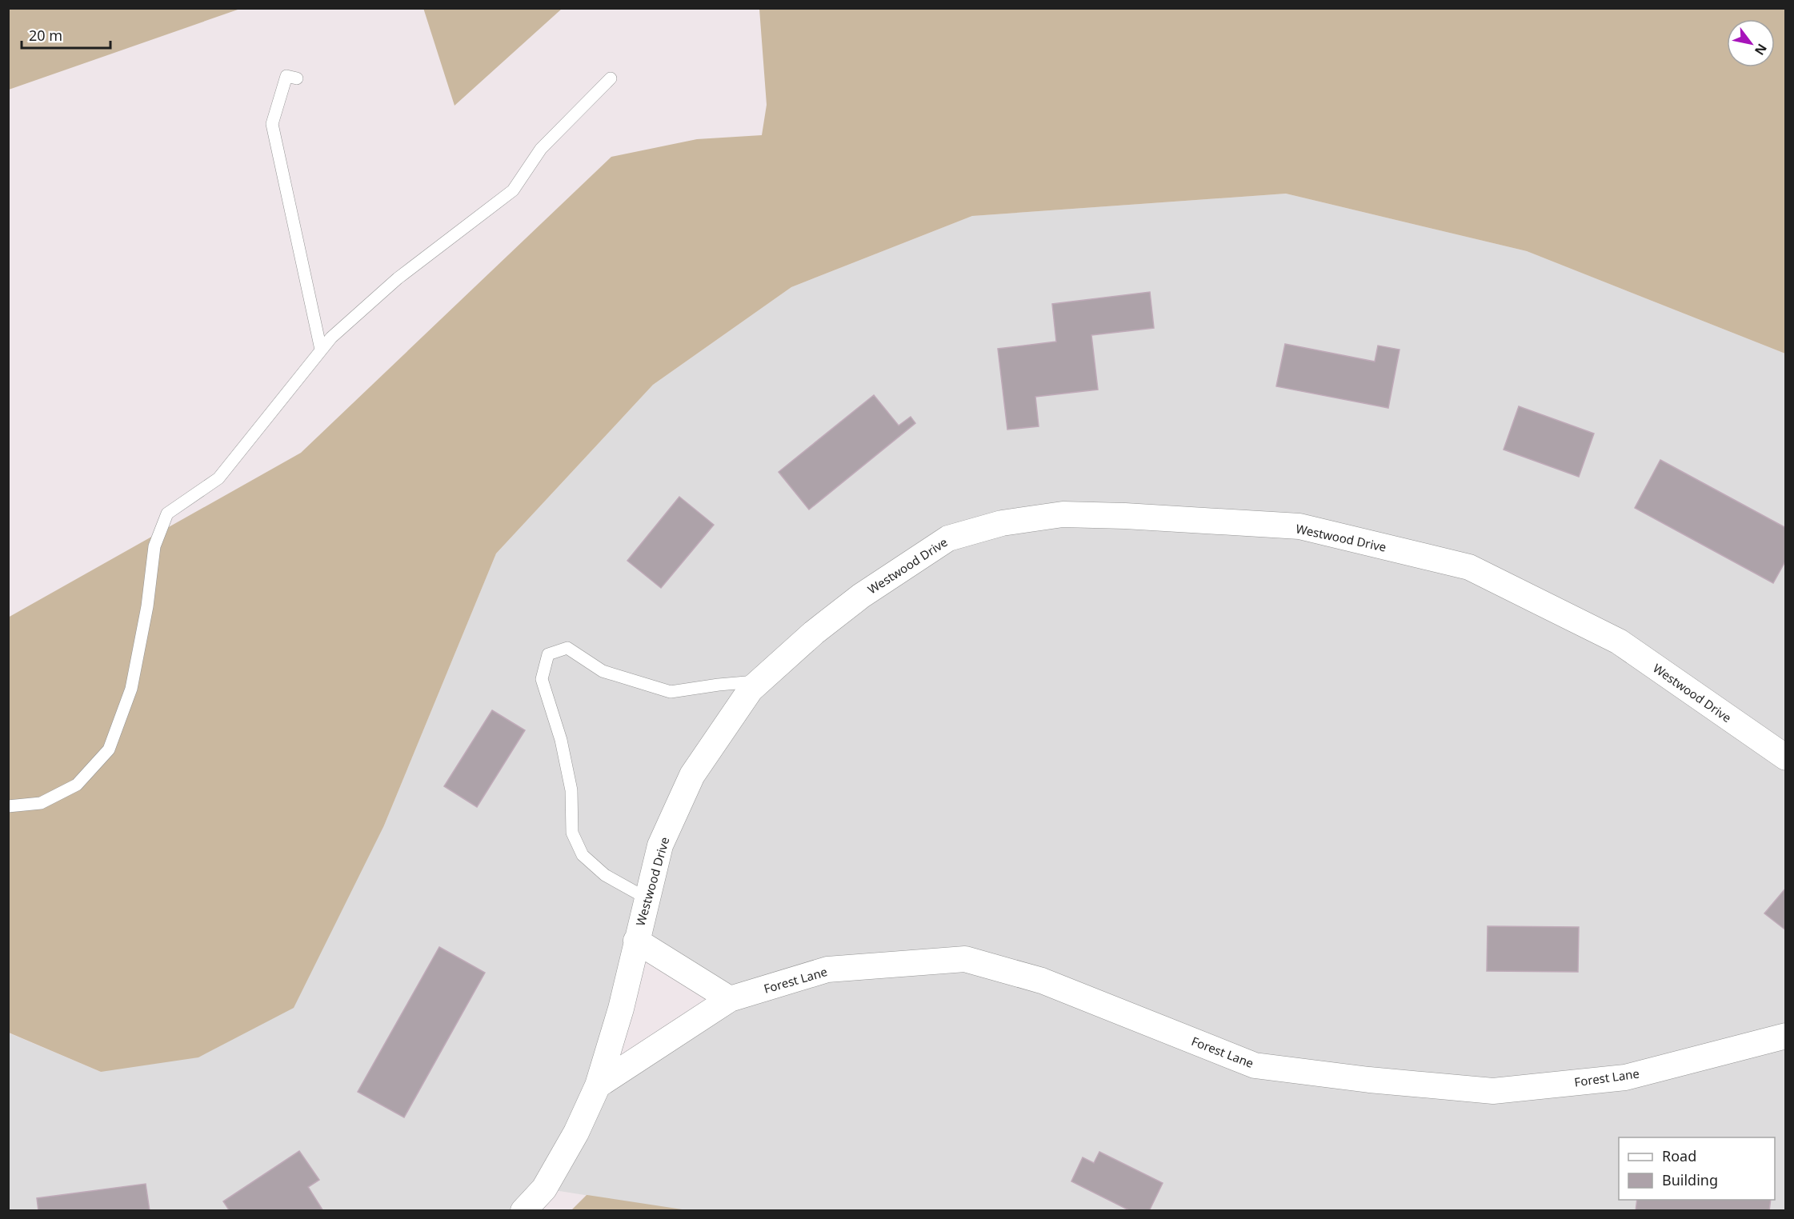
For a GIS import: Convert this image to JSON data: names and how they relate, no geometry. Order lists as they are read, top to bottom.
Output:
{
  "streets": {
    "street": ["Westwood Drive", "Forest Lane"]
  },
  "crossings": [
    ["Westwood Drive", "Forest Lane"]
  ],
  "legend": ["Road", "Building"],
  "scale_bar": "20 m",
  "north": "bottom right"
}
